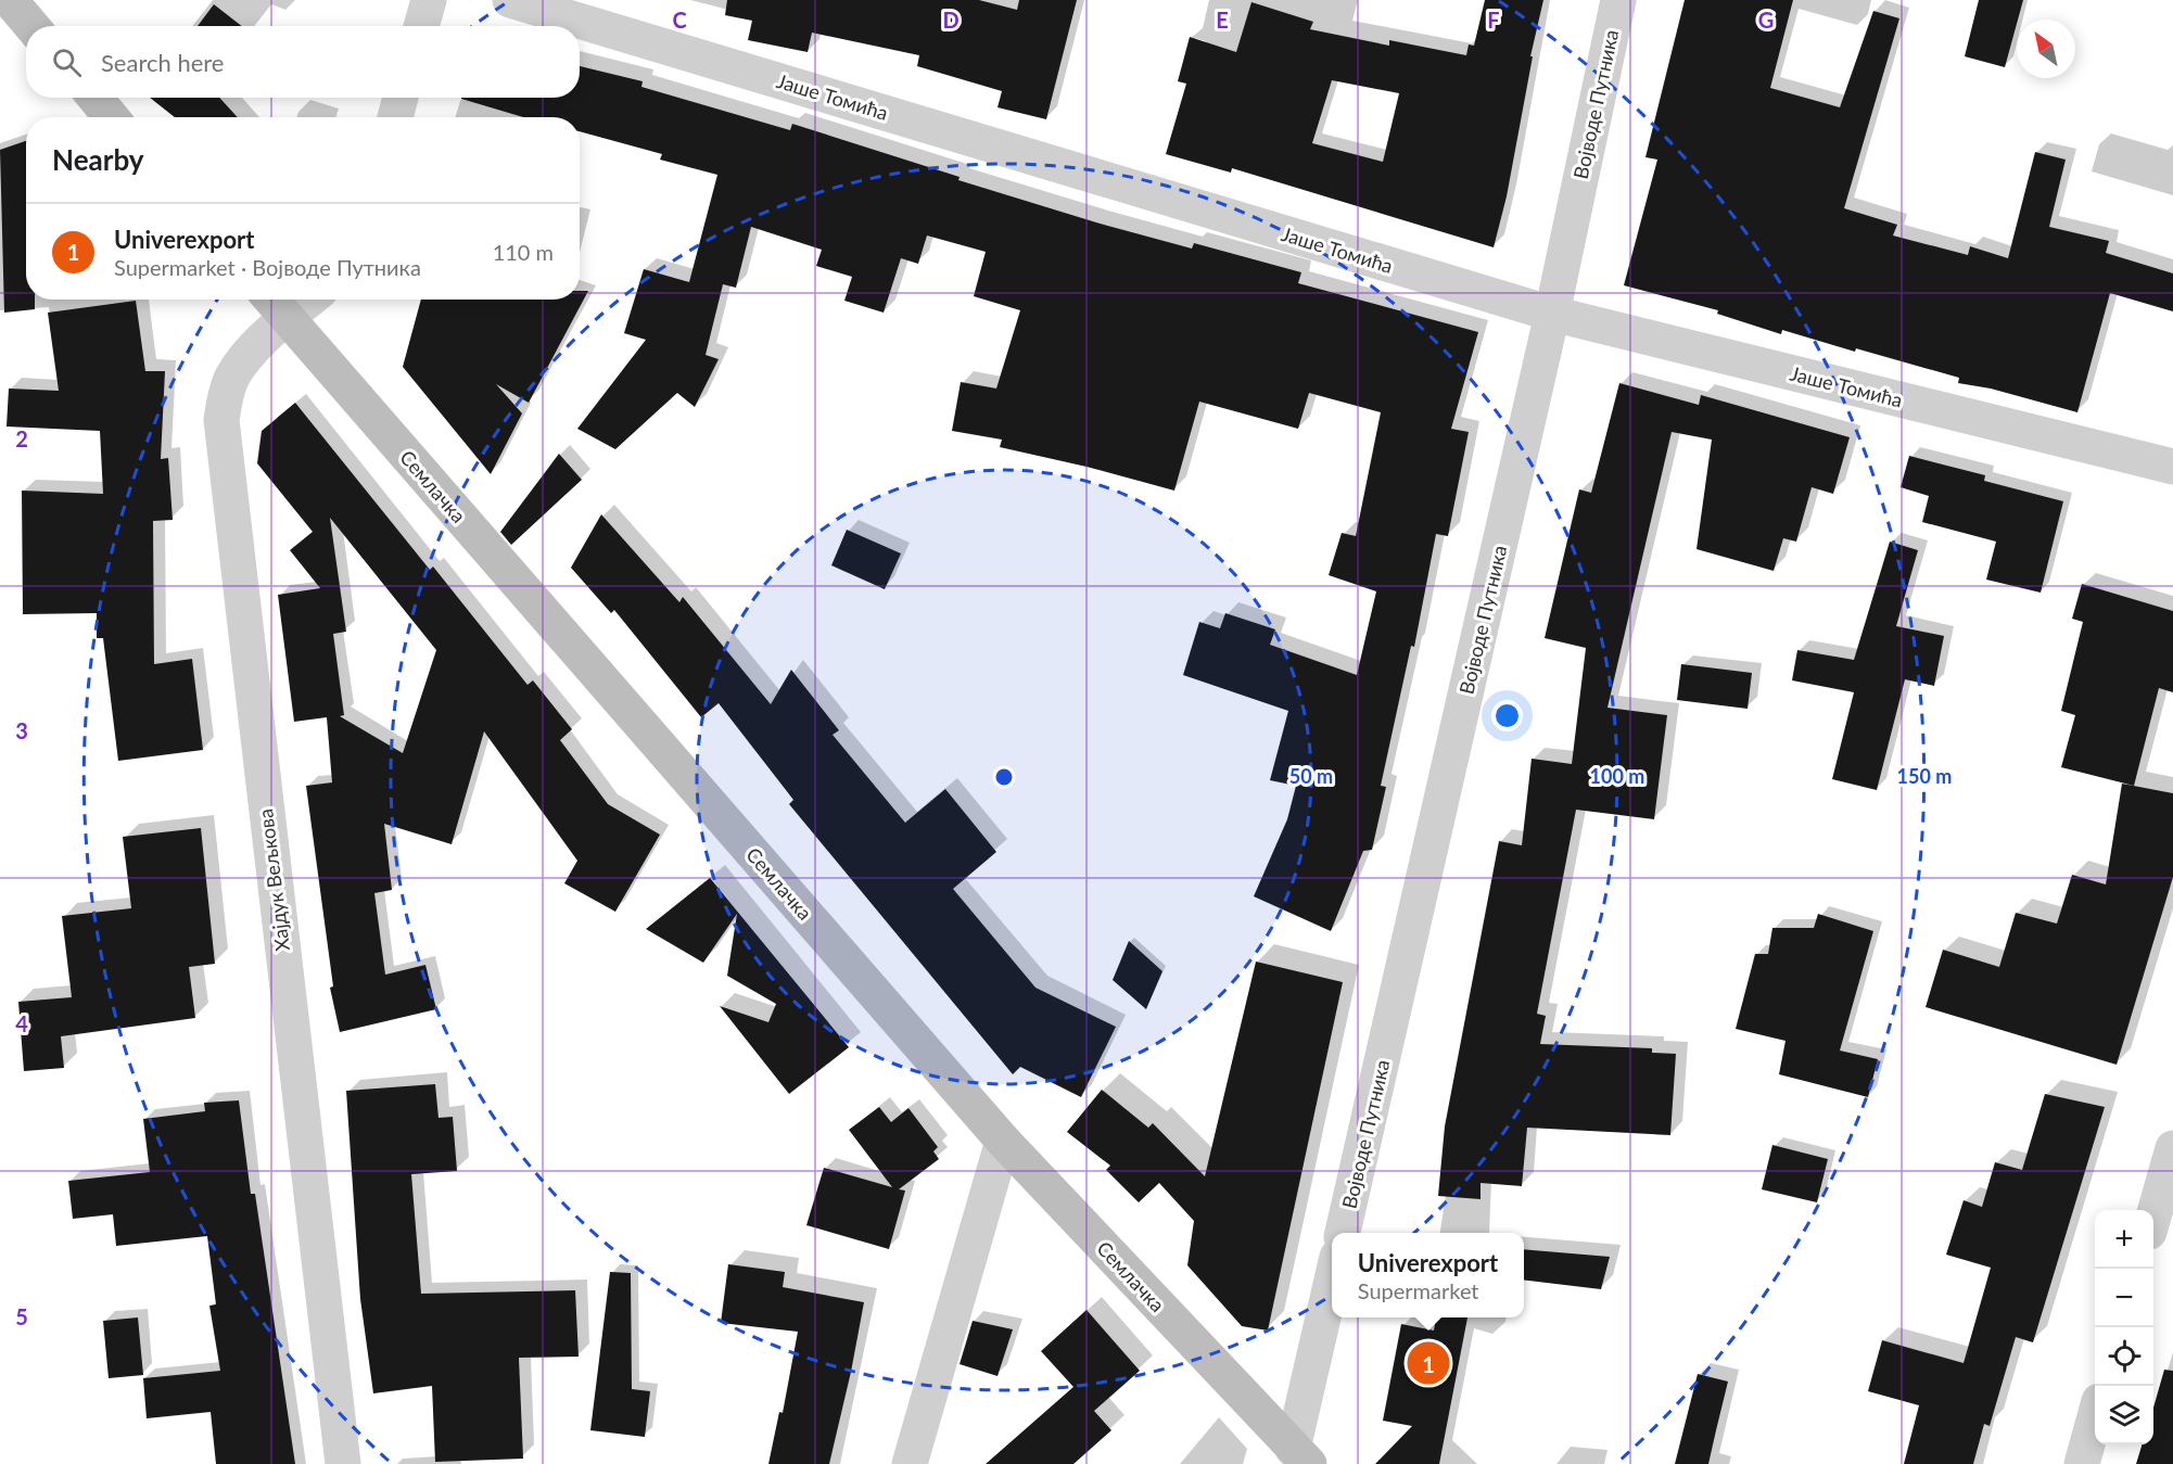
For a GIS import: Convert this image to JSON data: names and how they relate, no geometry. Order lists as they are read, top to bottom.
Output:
{
  "streets": {
    "main road": ["Семлачка"],
    "street": ["Јаше Томића", "Војводе Путника", "Хајдук Вељкова"]
  },
  "crossings": [
    ["Јаше Томића", "Војводе Путника"],
    ["Семлачка", "Хајдук Вељкова"]
  ],
  "north": "top left",
  "page": {
    "search": "Search here",
    "heading": "Nearby",
    "list": [
      {
        "mark": "1",
        "name": "Univerexport",
        "note": "Supermarket · Војводе Путника",
        "value": "110 m"
      }
    ],
    "map_buttons": ["+", "−"],
    "popup": ["Univerexport", "Supermarket"],
    "pins": "1"
  },
  "grid": {
    "columns": [
      "C",
      "D",
      "E",
      "F",
      "G"
    ],
    "rows": [
      "2",
      "3",
      "4",
      "5"
    ]
  },
  "rings": ["50 m", "100 m", "150 m"]
}
